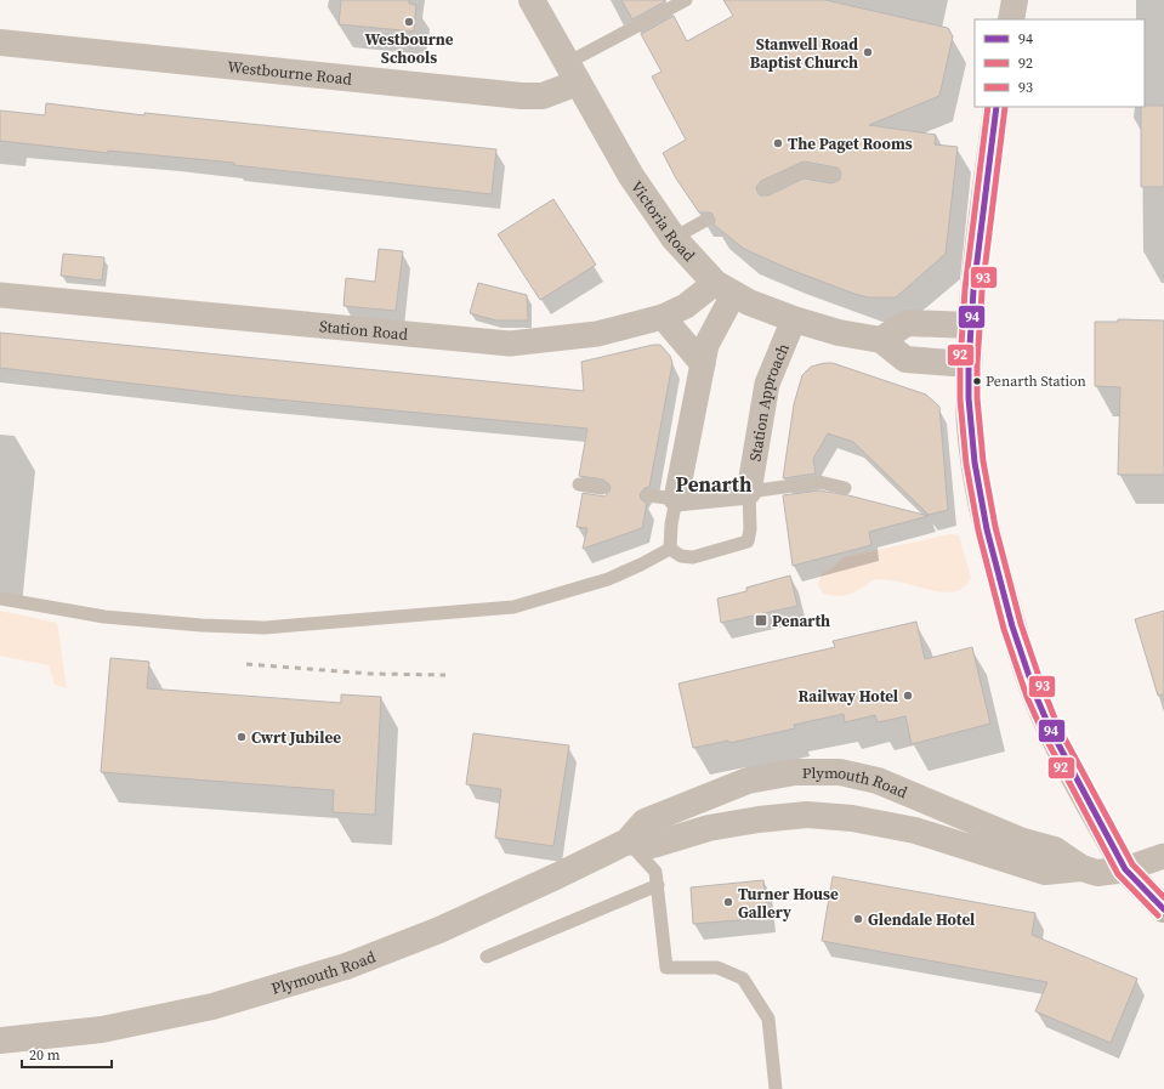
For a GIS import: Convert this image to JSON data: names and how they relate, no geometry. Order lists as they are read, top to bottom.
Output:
{
  "streets": {
    "street": [
      "Westbourne Road",
      "Victoria Road",
      "Station Road",
      "Station Approach",
      "Plymouth Road"
    ]
  },
  "crossings": [
    ["Westbourne Road", "Victoria Road"],
    ["Victoria Road", "Station Road"],
    ["Victoria Road", "Station Approach"]
  ],
  "districts": ["Penarth"],
  "places": {
    "other": [
      "Westbourne Schools",
      "Stanwell Road Baptist Church",
      "The Paget Rooms",
      "Penarth Station",
      "Railway Hotel",
      "Cwrt Jubilee",
      "Turner House Gallery",
      "Glendale Hotel"
    ],
    "transit": ["Penarth"]
  },
  "lines": ["transit line 94", "transit line 92", "transit line 93"],
  "legend": ["94", "92", "93"],
  "scale_bar": "20 m"
}
